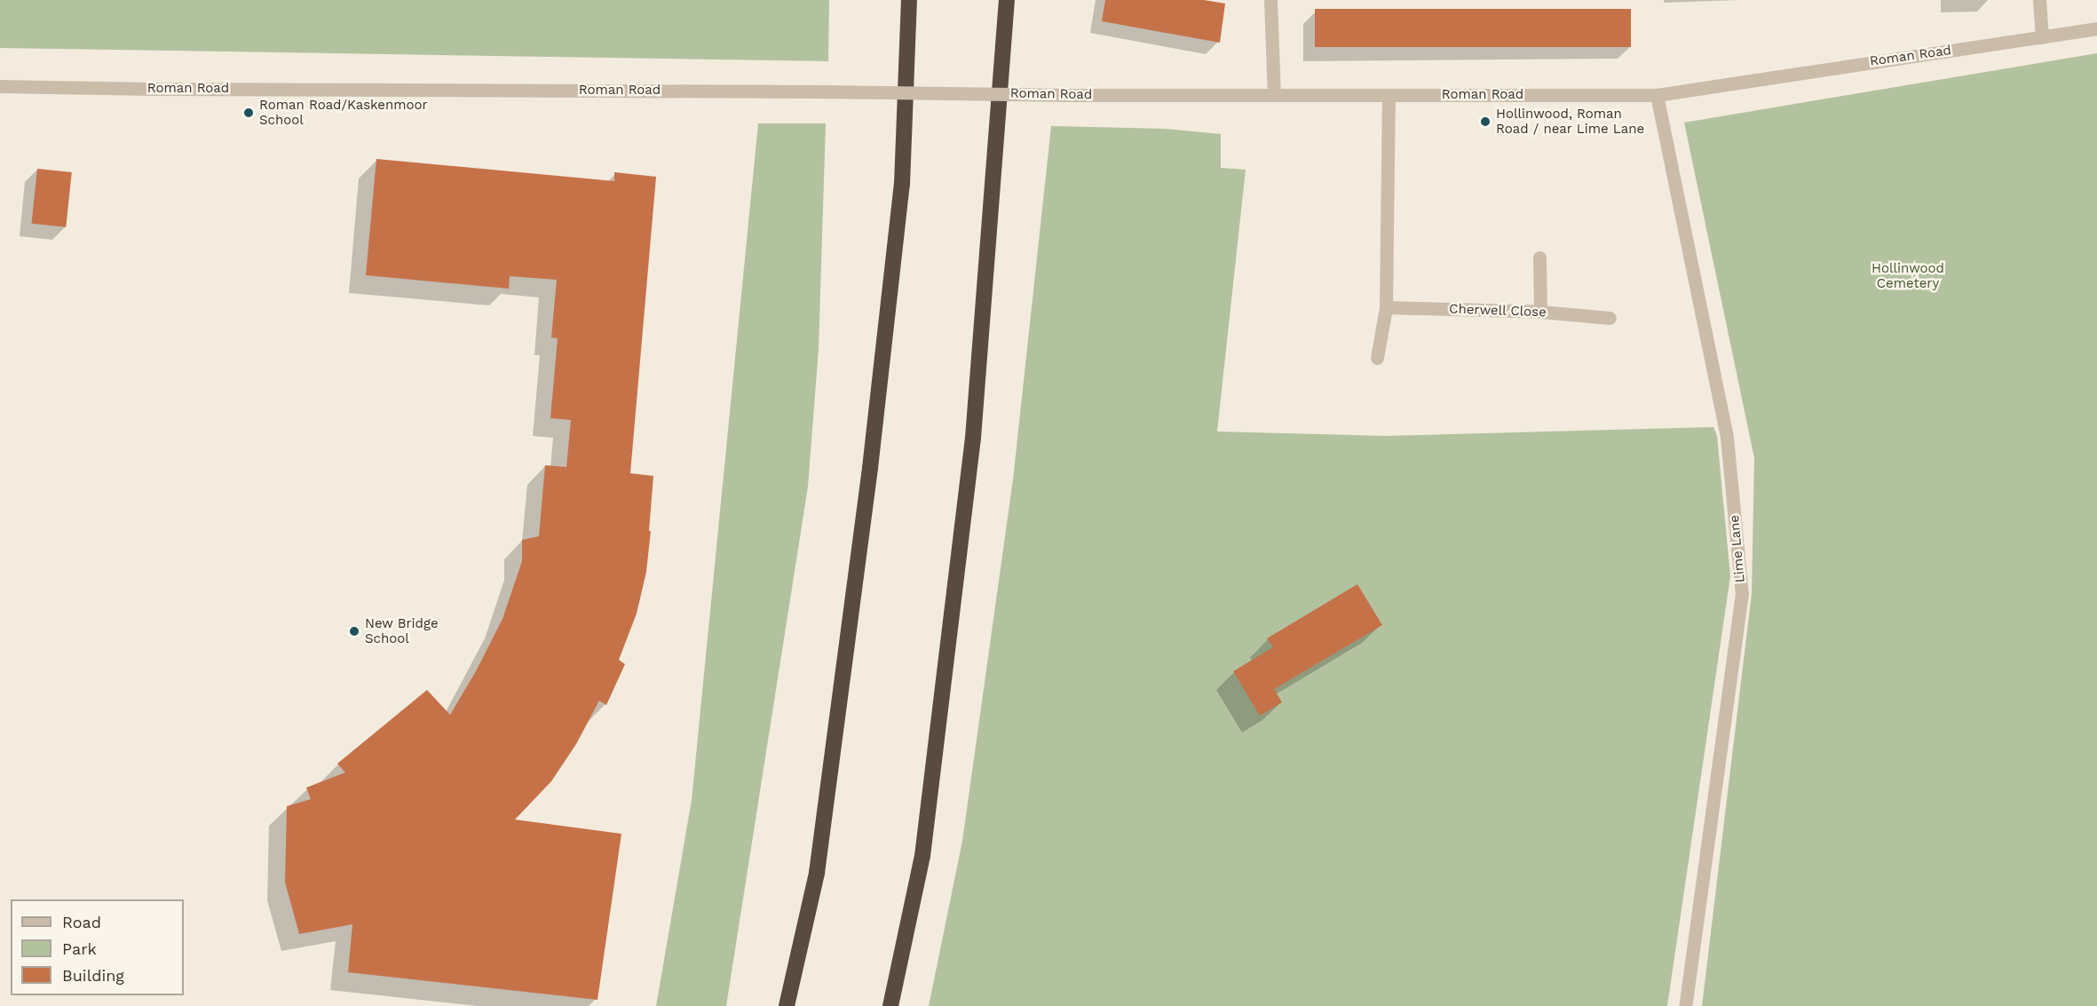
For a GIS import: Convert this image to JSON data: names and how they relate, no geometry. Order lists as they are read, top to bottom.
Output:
{
  "streets": {
    "street": ["Roman Road", "Cherwell Close", "Lime Lane"]
  },
  "crossings": [
    ["Roman Road", "Lime Lane"]
  ],
  "parks": ["Hollinwood Cemetery"],
  "places": ["Roman Road/Kaskenmoor School", "Hollinwood, Roman Road / near Lime Lane", "New Bridge School"],
  "legend": ["Road", "Park", "Building"]
}
